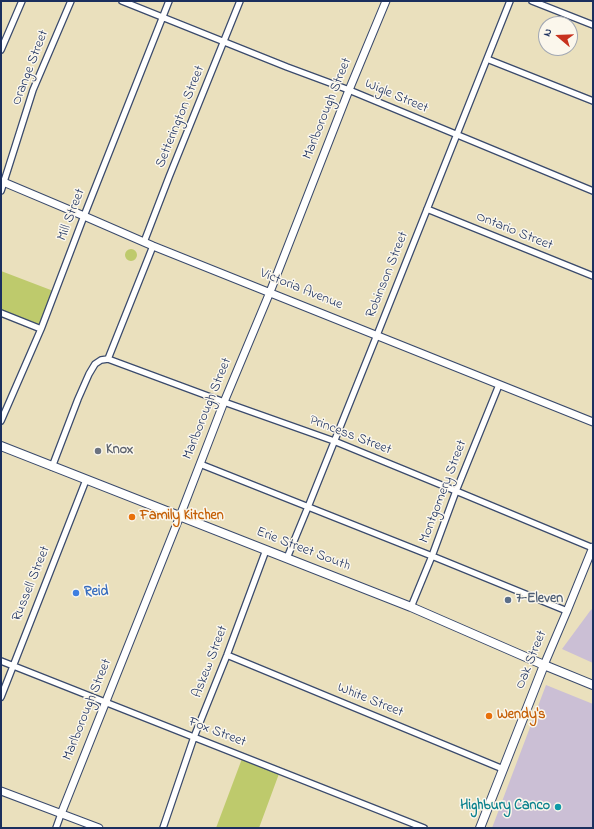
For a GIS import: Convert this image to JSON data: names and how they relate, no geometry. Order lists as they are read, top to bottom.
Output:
{
  "streets": {
    "main road": ["Erie Street South", "Oak Street"],
    "street": [
      "Orange Street",
      "Wigle Street",
      "Marlborough Street",
      "Setterington Street",
      "Mill Street",
      "Ontario Street",
      "Robinson Street",
      "Victoria Avenue",
      "Princess Street",
      "Montgomery Street",
      "Russell Street",
      "Askew Street",
      "White Street",
      "Fox Street"
    ]
  },
  "crossings": [
    ["Orange Street", "Victoria Avenue"],
    ["Wigle Street", "Marlborough Street"],
    ["Wigle Street", "Setterington Street"],
    ["Wigle Street", "Mill Street"],
    ["Wigle Street", "Robinson Street"],
    ["Marlborough Street", "Victoria Avenue"],
    ["Marlborough Street", "Princess Street"],
    ["Marlborough Street", "Erie Street South"],
    ["Marlborough Street", "Fox Street"],
    ["Setterington Street", "Victoria Avenue"],
    ["Mill Street", "Victoria Avenue"],
    ["Ontario Street", "Robinson Street"],
    ["Robinson Street", "Victoria Avenue"],
    ["Robinson Street", "Princess Street"],
    ["Robinson Street", "Erie Street South"],
    ["Victoria Avenue", "Montgomery Street"],
    ["Princess Street", "Montgomery Street"],
    ["Princess Street", "Oak Street"],
    ["Montgomery Street", "Erie Street South"],
    ["Erie Street South", "Russell Street"],
    ["Erie Street South", "Oak Street"],
    ["Erie Street South", "Askew Street"],
    ["Russell Street", "Fox Street"],
    ["Oak Street", "White Street"],
    ["Askew Street", "White Street"],
    ["Askew Street", "Fox Street"]
  ],
  "places": [
    "Knox",
    "Family Kitchen",
    "Reid",
    "7-Eleven",
    "Wendy's",
    "Highbury Canco"
  ],
  "north": "left"
}
